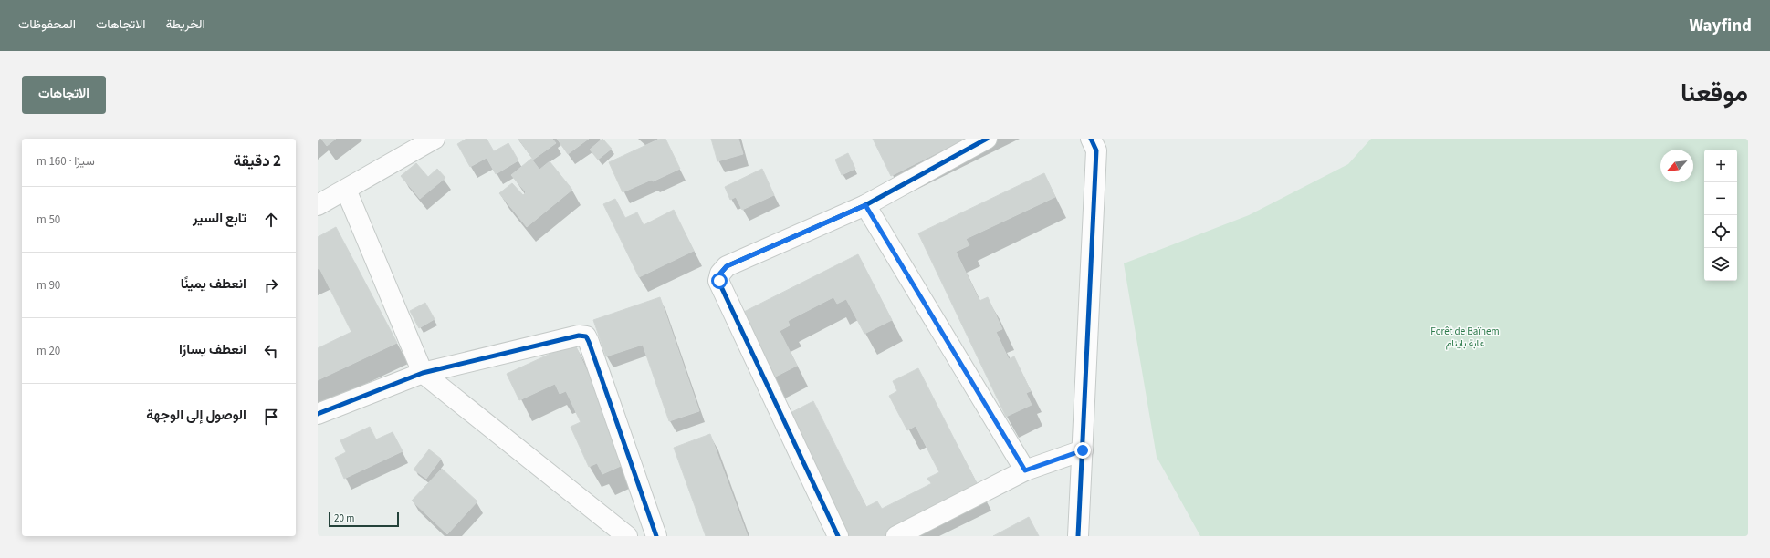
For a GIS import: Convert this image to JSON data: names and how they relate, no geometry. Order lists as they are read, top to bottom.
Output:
{
  "parks": ["Forêt de Baïnem غابة باينام"],
  "scale_bar": "20 m",
  "north": "bottom left",
  "page": {
    "header": "Wayfind",
    "nav": ["الخريطة", "الاتجاهات", "المحفوظات"],
    "title": "موقعنا",
    "buttons": "الاتجاهات",
    "heading": ["2 دقيقة", "سيرًا · 160 m"],
    "map_buttons": ["+", "−"],
    "list": [
      ["تابع السير", "50 m"],
      ["انعطف يمينًا", "90 m"],
      ["انعطف يسارًا", "20 m"],
      "الوصول إلى الوجهة"
    ],
    "scale": "20 m"
  }
}
